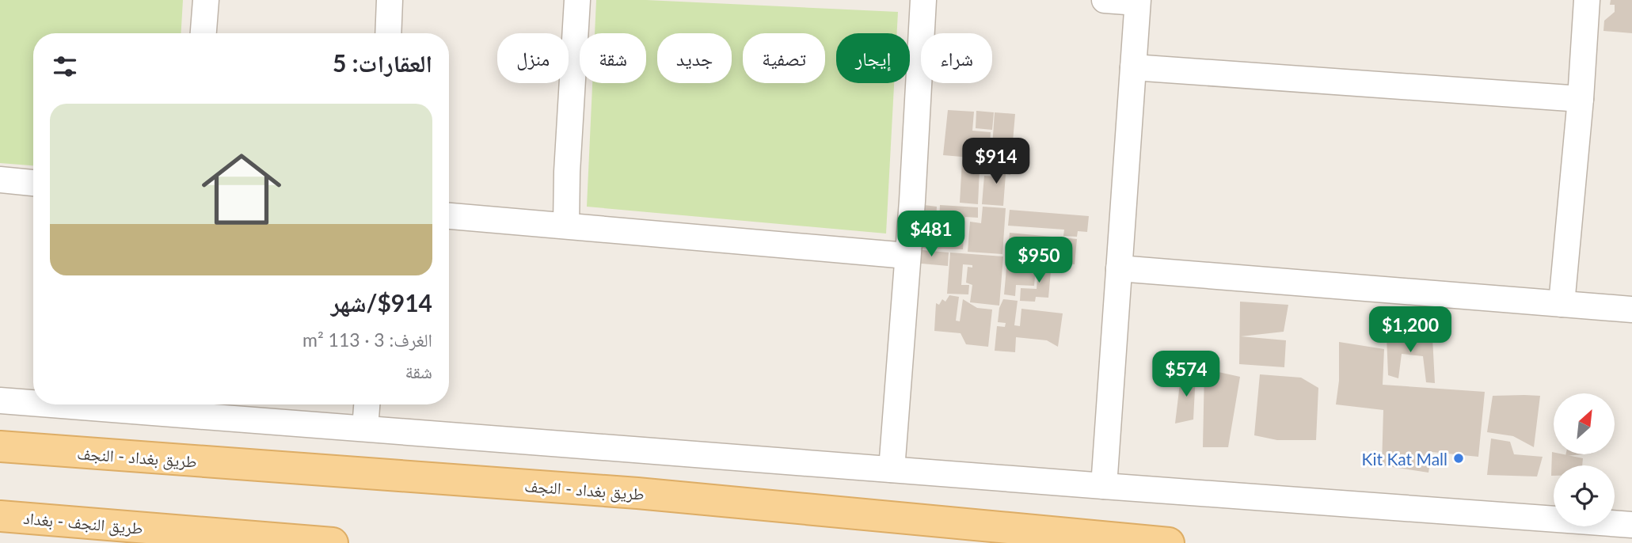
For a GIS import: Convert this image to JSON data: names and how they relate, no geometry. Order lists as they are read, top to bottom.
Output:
{
  "streets": {
    "main road": ["طريق بغداد - النجف", "طريق النجف - بغداد"]
  },
  "places": ["Kit Kat Mall"],
  "north": "top right",
  "page": {
    "chip": [
      "شراء",
      "إيجار",
      "تصفية",
      "جديد",
      "شقة",
      "منزل"
    ],
    "heading": "العقارات: 5",
    "list": [
      {
        "name": "$914/شهر",
        "note": "الغرف: 3 · 113 m² · شقة"
      }
    ],
    "price": [
      "$914",
      "$481",
      "$950",
      "$1,200",
      "$574"
    ]
  }
}
